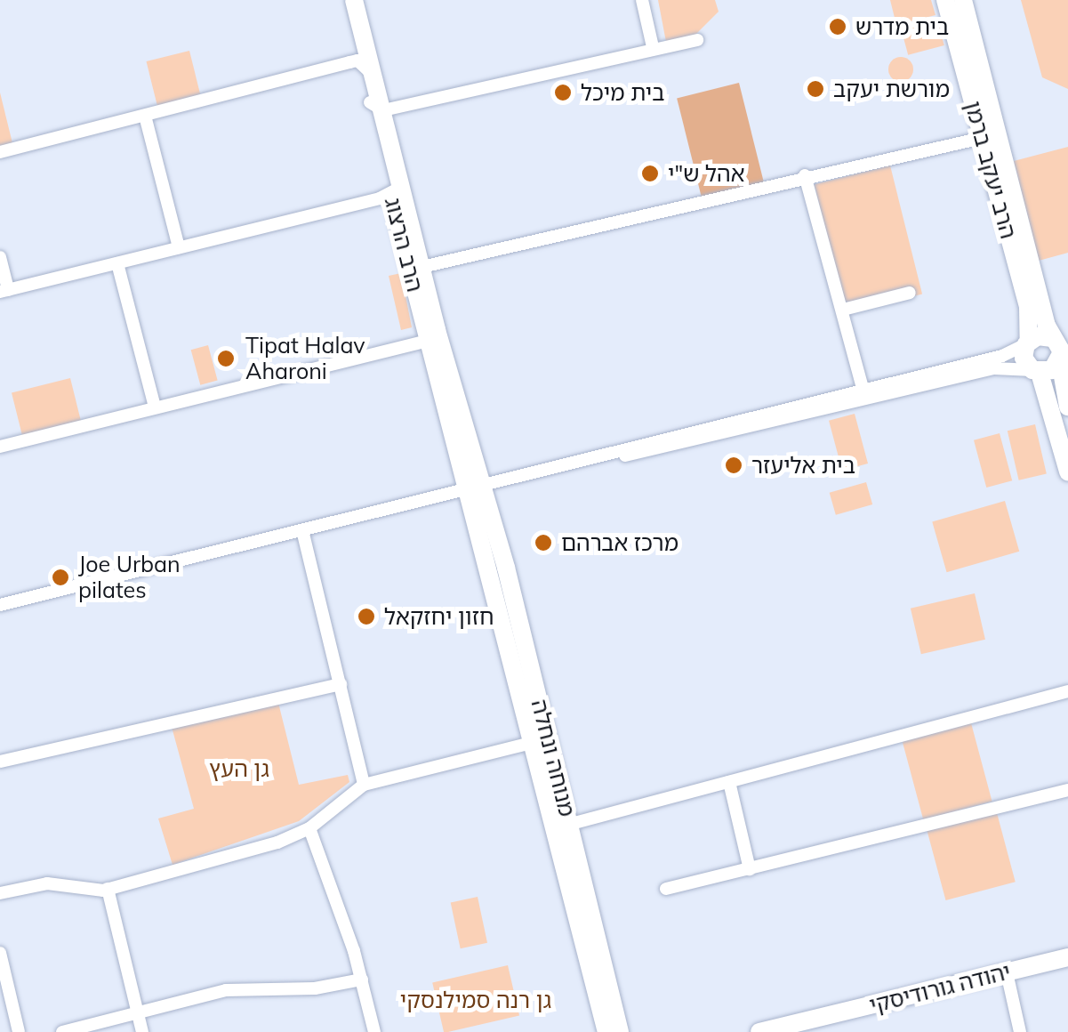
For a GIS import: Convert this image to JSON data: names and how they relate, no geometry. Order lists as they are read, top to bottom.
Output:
{
  "streets": {
    "street": [
      "הרב יעקב ברמן",
      "הרב הרצוג",
      "מנוחה ונחלה",
      "יהודה גורודיסקי"
    ]
  },
  "crossings": [
    ["הרב הרצוג", "מנוחה ונחלה"]
  ],
  "parks": ["גן העץ", "גן רנה סמילנסקי"],
  "places": [
    "בית מדרש",
    "מורשת יעקב",
    "בית מיכל",
    "אהל ש\"י",
    "Tipat Halav Aharoni",
    "בית אליעזר",
    "מרכז אברהם",
    "Joe Urban pilates",
    "חזון יחזקאל"
  ]
}
